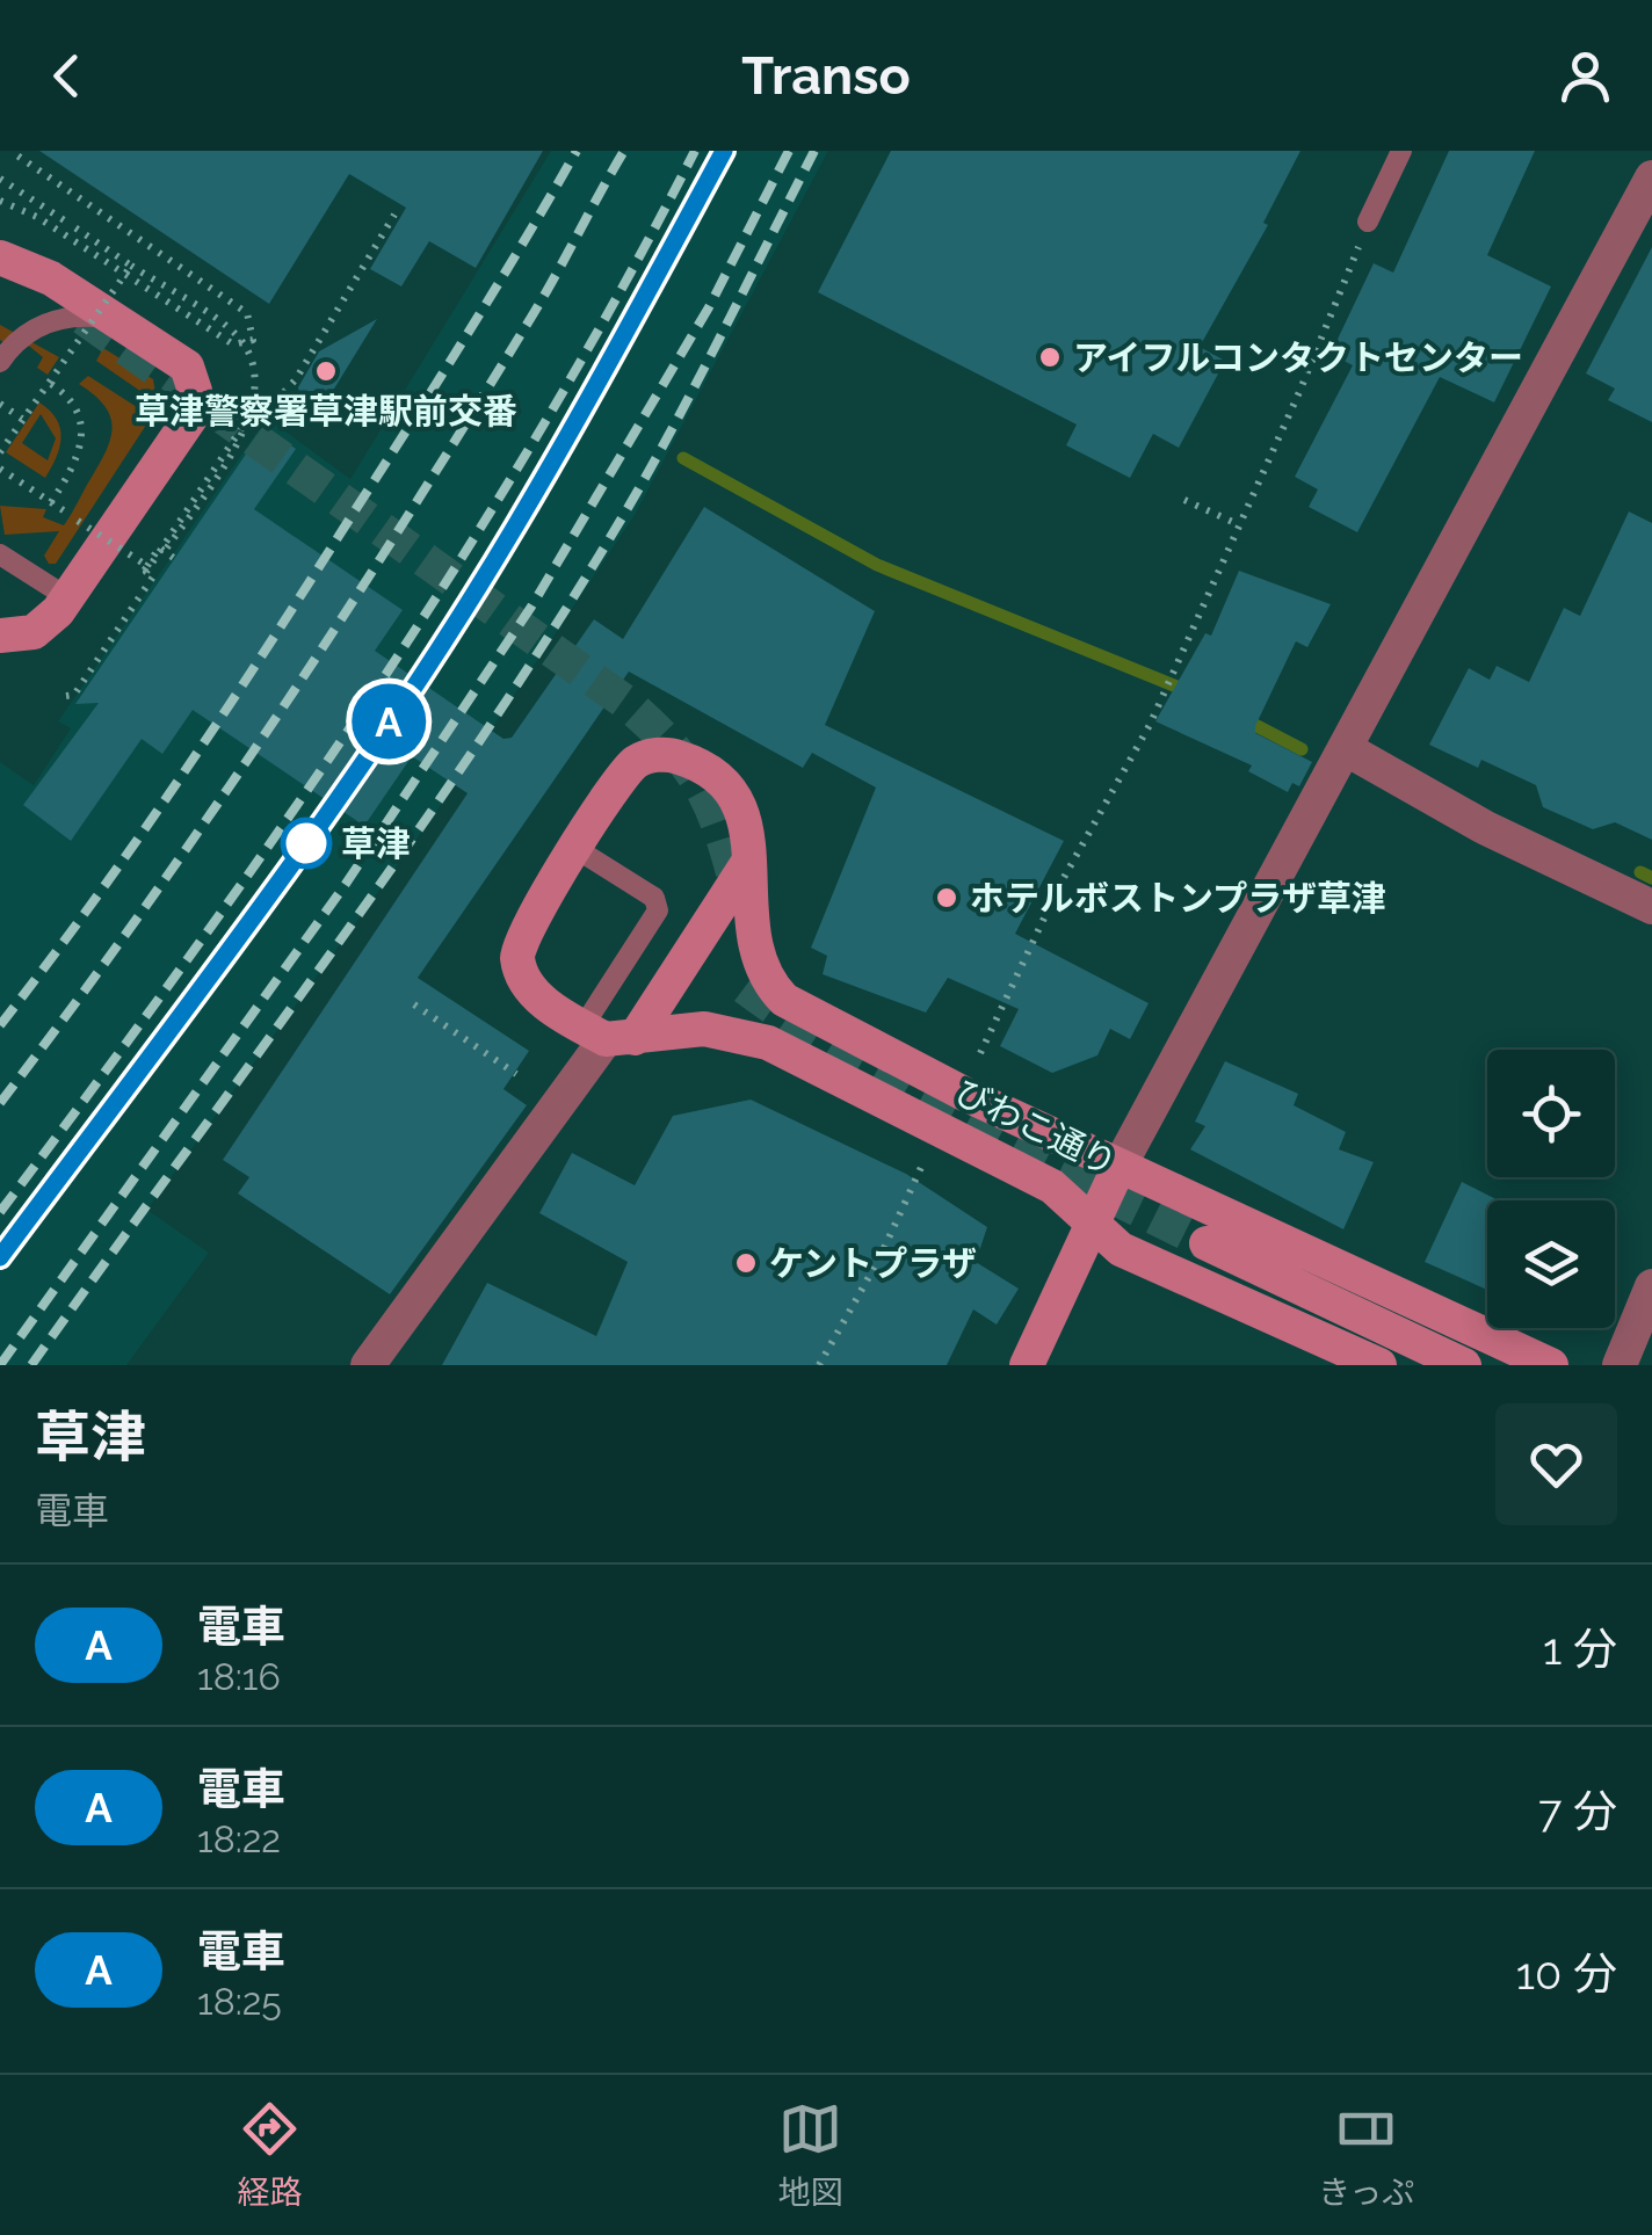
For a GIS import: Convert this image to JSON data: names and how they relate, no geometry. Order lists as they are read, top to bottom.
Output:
{
  "streets": {
    "street": ["びわこ通り"]
  },
  "places": [
    "アイフルコンタクトセンター",
    "草津警察署草津駅前交番",
    "草津",
    "ホテルボストンプラザ草津",
    "ケントプラザ"
  ],
  "page": {
    "header": "Transo",
    "on_map": "A",
    "heading": ["草津", "電車"],
    "list": [
      {
        "mark": "A",
        "name": "電車",
        "note": "18:16",
        "value": "1 分"
      },
      {
        "mark": "A",
        "name": "電車",
        "note": "18:22",
        "value": "7 分"
      },
      {
        "mark": "A",
        "name": "電車",
        "note": "18:25",
        "value": "10 分"
      }
    ],
    "tabs": ["経路", "地図", "きっぷ"]
  }
}
